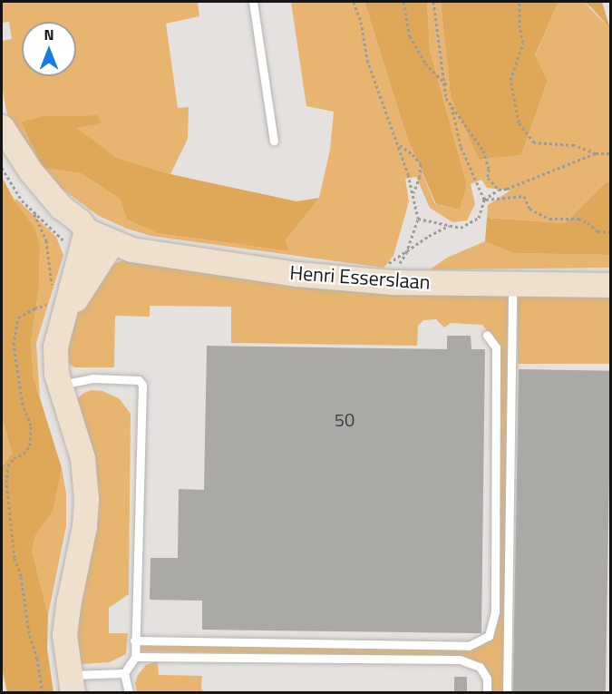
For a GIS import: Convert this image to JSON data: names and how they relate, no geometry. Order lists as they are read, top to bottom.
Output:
{
  "streets": {
    "street": ["Henri Esserslaan"]
  },
  "house_numbers": ["50"],
  "north": "top"
}
